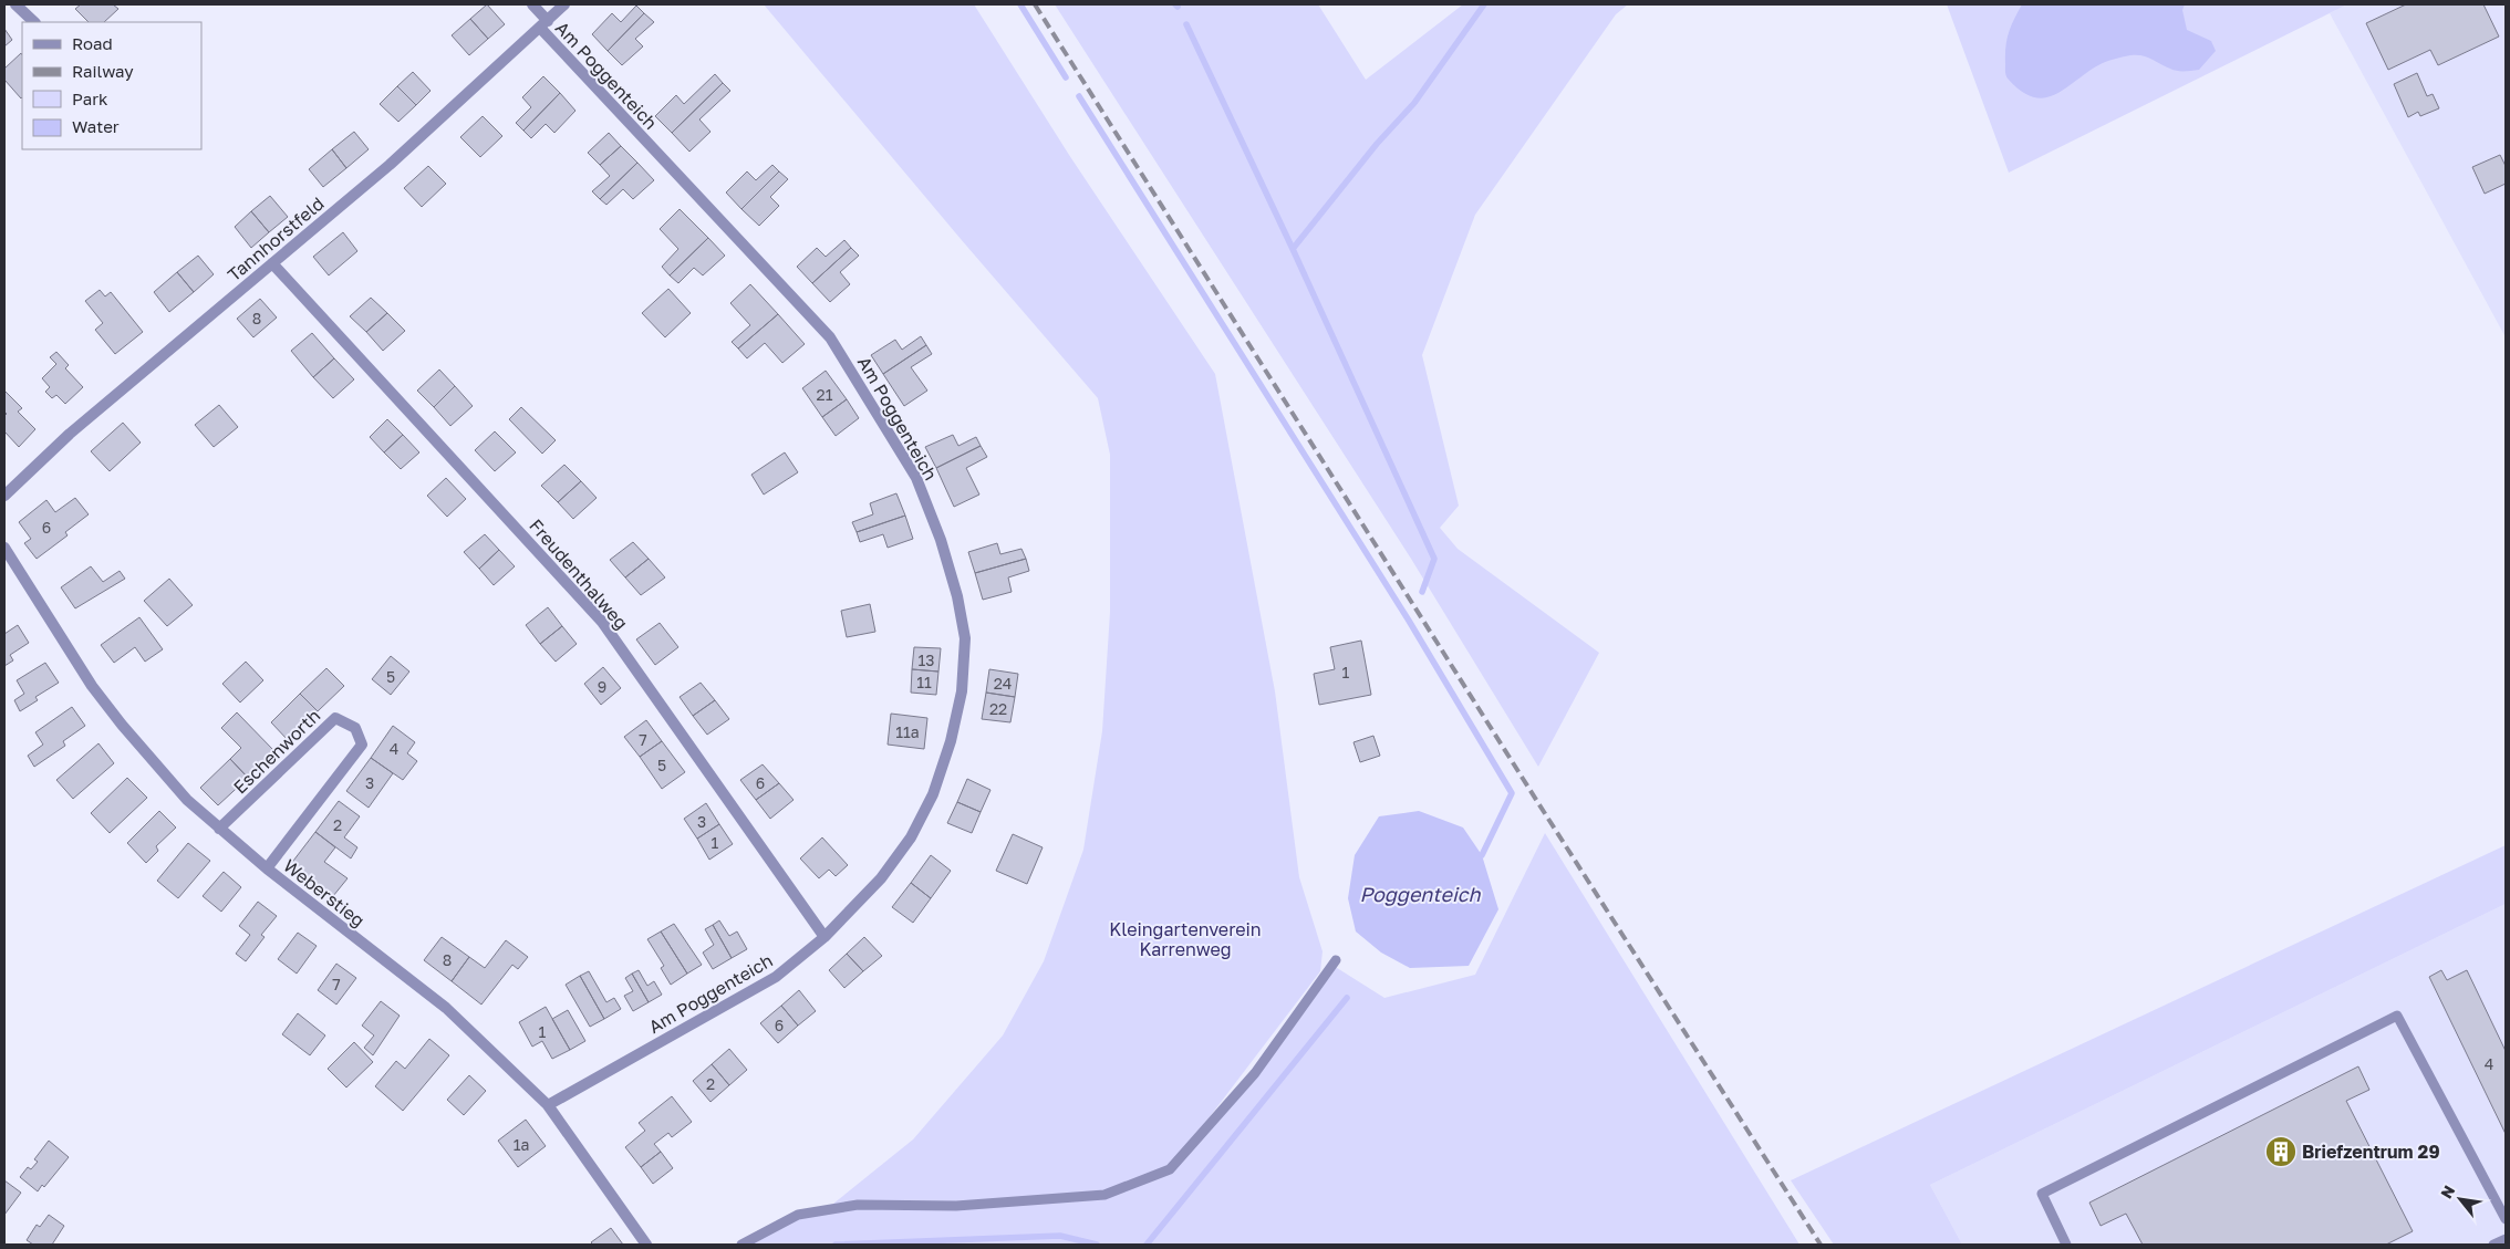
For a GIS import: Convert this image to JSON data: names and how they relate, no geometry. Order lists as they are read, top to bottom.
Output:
{
  "streets": {
    "street": [
      "Am Poggenteich",
      "Tannhorstfeld",
      "Freudenthalweg",
      "Eschenworth",
      "Weberstieg"
    ]
  },
  "crossings": [
    ["Am Poggenteich", "Tannhorstfeld"],
    ["Am Poggenteich", "Freudenthalweg"],
    ["Am Poggenteich", "Weberstieg"],
    ["Tannhorstfeld", "Freudenthalweg"],
    ["Eschenworth", "Weberstieg"]
  ],
  "water": ["Poggenteich"],
  "parks": ["Kleingartenverein Karrenweg"],
  "places": {
    "building": ["Briefzentrum 29"]
  },
  "house_numbers": [
    "8",
    "21",
    "6",
    "13",
    "1",
    "5",
    "11",
    "24",
    "9",
    "22",
    "11a",
    "7",
    "4",
    "5",
    "3",
    "6",
    "3",
    "2",
    "1",
    "8",
    "7",
    "6",
    "1",
    "4",
    "2",
    "1a"
  ],
  "legend": [
    "Road",
    "Railway",
    "Park",
    "Water"
  ],
  "north": "top left"
}
